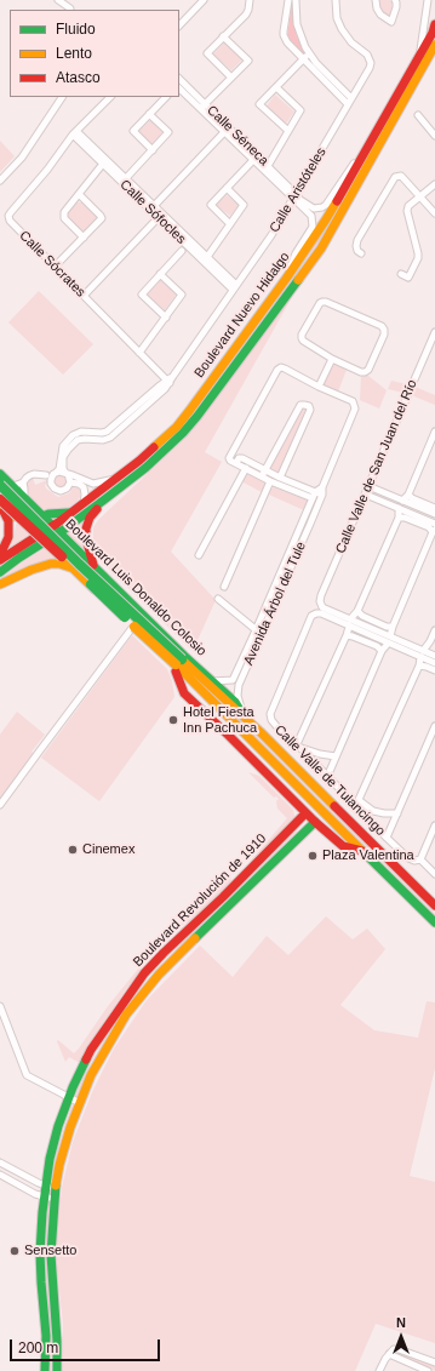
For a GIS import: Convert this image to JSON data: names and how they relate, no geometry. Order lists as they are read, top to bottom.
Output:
{
  "streets": {
    "main road": ["Boulevard Nuevo Hidalgo", "Boulevard Luis Donaldo Colosio", "Boulevard Revolución de 1910"],
    "street": [
      "Calle Séneca",
      "Calle Aristóteles",
      "Calle Sófocles",
      "Calle Sócrates",
      "Calle Valle de San Juan del Río",
      "Avenida Árbol del Tule",
      "Calle Valle de Tulancingo"
    ]
  },
  "crossings": [
    ["Calle Séneca", "Calle Aristóteles"],
    ["Calle Aristóteles", "Calle Sófocles"],
    ["Calle Aristóteles", "Calle Sócrates"],
    ["Calle Sófocles", "Calle Sócrates"],
    ["Boulevard Nuevo Hidalgo", "Boulevard Luis Donaldo Colosio"],
    ["Boulevard Luis Donaldo Colosio", "Avenida Árbol del Tule"]
  ],
  "places": [
    "Hotel Fiesta Inn Pachuca",
    "Cinemex",
    "Plaza Valentina",
    "Sensetto"
  ],
  "legend": ["Fluido", "Lento", "Atasco"],
  "scale_bar": "200 m",
  "north": "top"
}
